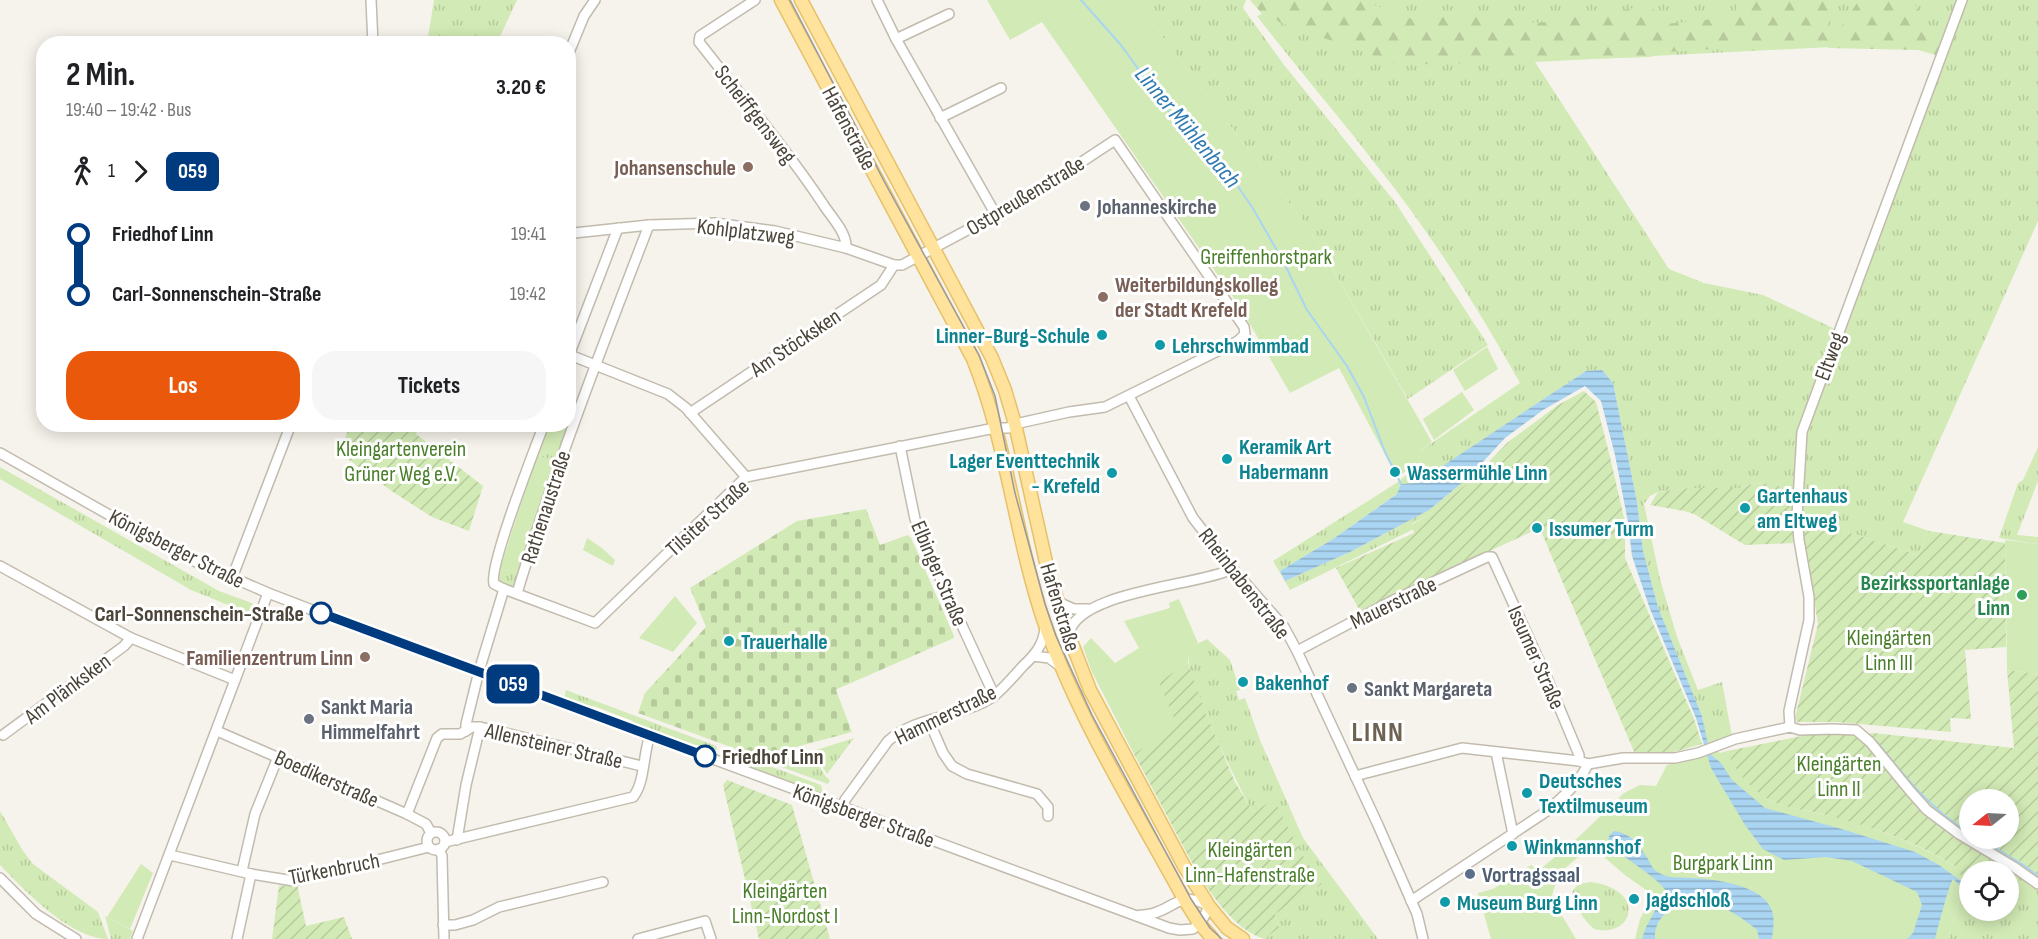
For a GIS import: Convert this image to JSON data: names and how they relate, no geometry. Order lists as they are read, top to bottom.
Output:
{
  "streets": {
    "main road": ["Hafenstraße"],
    "street": [
      "Scheiffgensweg",
      "Ostpreußenstraße",
      "Kohlplatzweg",
      "Am Stöcksken",
      "Eltweg",
      "Rathenaustraße",
      "Tilsiter Straße",
      "Königsberger Straße",
      "Elbinger Straße",
      "Rheinbabenstraße",
      "Mauerstraße",
      "Issumer Straße",
      "Am Plänksken",
      "Hammerstraße",
      "Allensteiner Straße",
      "Boedikerstraße",
      "Türkenbruch"
    ]
  },
  "crossings": [
    ["Scheiffgensweg", "Kohlplatzweg"],
    ["Hafenstraße", "Ostpreußenstraße"],
    ["Hafenstraße", "Tilsiter Straße"],
    ["Hafenstraße", "Königsberger Straße"],
    ["Hafenstraße", "Hammerstraße"],
    ["Ostpreußenstraße", "Tilsiter Straße"],
    ["Kohlplatzweg", "Am Stöcksken"],
    ["Kohlplatzweg", "Rathenaustraße"],
    ["Rathenaustraße", "Tilsiter Straße"],
    ["Rathenaustraße", "Königsberger Straße"],
    ["Rathenaustraße", "Allensteiner Straße"],
    ["Tilsiter Straße", "Elbinger Straße"],
    ["Tilsiter Straße", "Rheinbabenstraße"],
    ["Königsberger Straße", "Hammerstraße"],
    ["Königsberger Straße", "Türkenbruch"],
    ["Elbinger Straße", "Hammerstraße"],
    ["Rheinbabenstraße", "Mauerstraße"],
    ["Mauerstraße", "Issumer Straße"],
    ["Allensteiner Straße", "Boedikerstraße"],
    ["Allensteiner Straße", "Türkenbruch"],
    ["Boedikerstraße", "Türkenbruch"]
  ],
  "districts": ["LINN"],
  "water": ["Linner Mühlenbach"],
  "parks": [
    "Greiffenhorstpark",
    "Kleingartenverein Grüner Weg e.V.",
    "Kleingärten Linn III",
    "Kleingärten Linn II",
    "Kleingärten Linn-Hafenstraße",
    "Burgpark Linn",
    "Kleingärten Linn-Nordost I"
  ],
  "places": [
    "Johansenschule",
    "Johanneskirche",
    "Weiterbildungskolleg der Stadt Krefeld",
    "Linner-Burg-Schule",
    "Lehrschwimmbad",
    "Keramik Art Habermann",
    "Wassermühle Linn",
    "Lager Eventtechnik - Krefeld",
    "Gartenhaus am Eltweg",
    "Issumer Turm",
    "Bezirkssportanlage Linn",
    "Carl-Sonnenschein-Straße",
    "Trauerhalle",
    "Familienzentrum Linn",
    "Bakenhof",
    "Sankt Margareta",
    "Sankt Maria Himmelfahrt",
    "Friedhof Linn",
    "Deutsches Textilmuseum",
    "Winkmannshof",
    "Vortragssaal",
    "Jagdschloß",
    "Museum Burg Linn"
  ],
  "lines": ["bus line 059"],
  "north": "left",
  "page": {
    "on_map": "059",
    "heading": ["2 Min.", "19:40 – 19:42 · Bus", "3.20 €"],
    "legs": ["1", "059"],
    "list": [
      {
        "name": "Friedhof Linn",
        "value": "19:41"
      },
      {
        "name": "Carl-Sonnenschein-Straße",
        "value": "19:42"
      }
    ],
    "buttons": ["Los", "Tickets"]
  }
}
